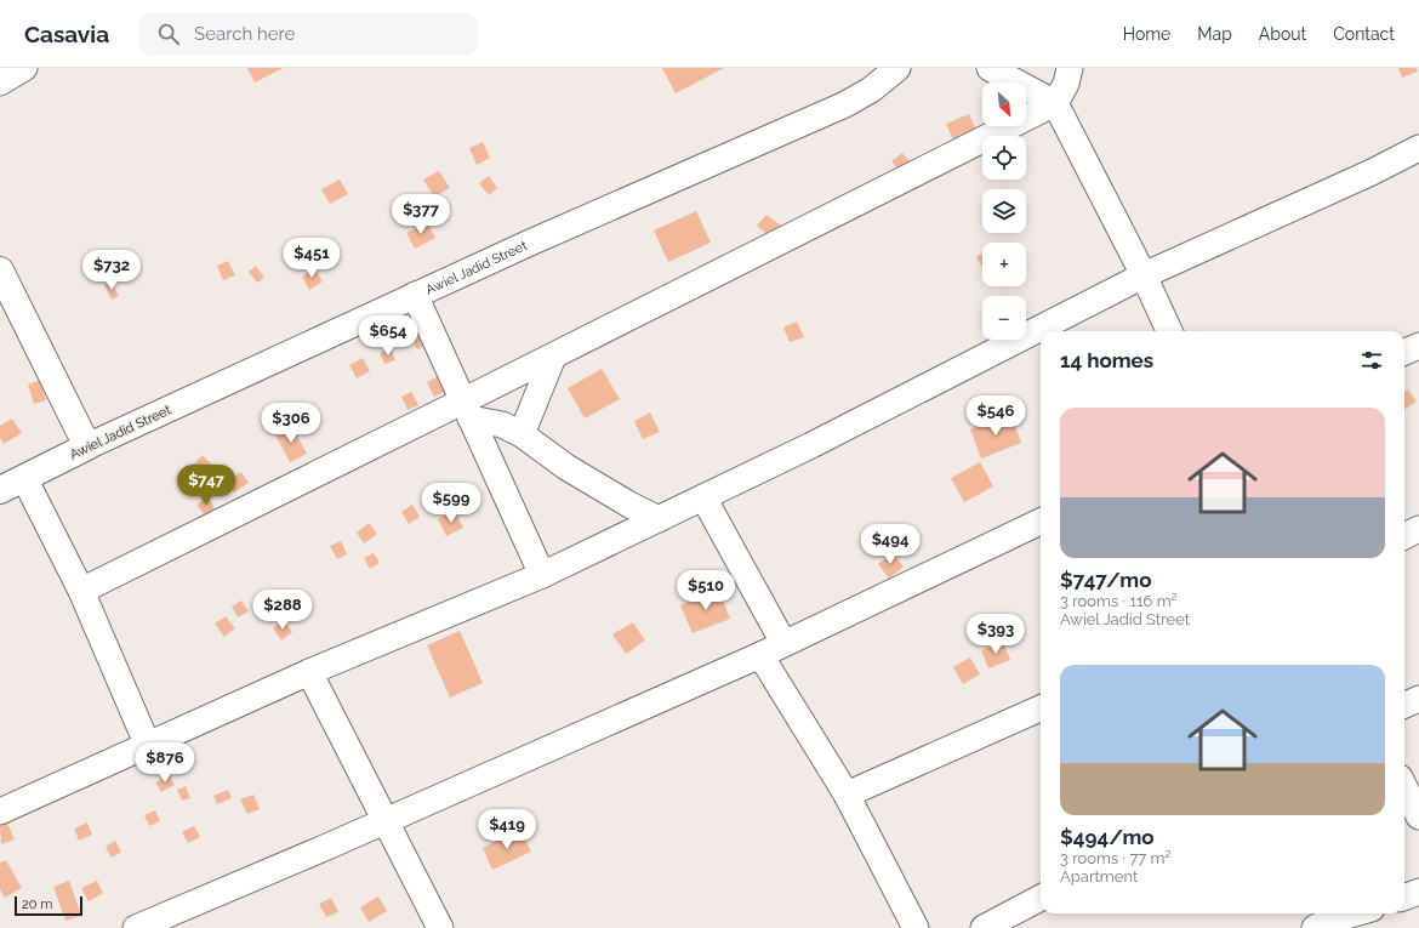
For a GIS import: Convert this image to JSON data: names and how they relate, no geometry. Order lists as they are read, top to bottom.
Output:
{
  "streets": {
    "street": ["Awiel Jadid Street"]
  },
  "scale_bar": "20 m",
  "north": "bottom right",
  "page": {
    "header": "Casavia",
    "search": "Search here",
    "nav": [
      "Home",
      "Map",
      "About",
      "Contact"
    ],
    "map_buttons": ["+", "−"],
    "price": [
      "$377",
      "$451",
      "$732",
      "$654",
      "$546",
      "$306",
      "$747",
      "$599",
      "$494",
      "$510",
      "$288",
      "$393",
      "$876",
      "$419"
    ],
    "heading": "14 homes",
    "list": [
      {
        "name": "$747/mo",
        "note": "3 rooms · 116 m² · Awiel Jadid Street"
      },
      {
        "name": "$494/mo",
        "note": "3 rooms · 77 m² · Apartment"
      }
    ],
    "scale": "20 m"
  }
}
